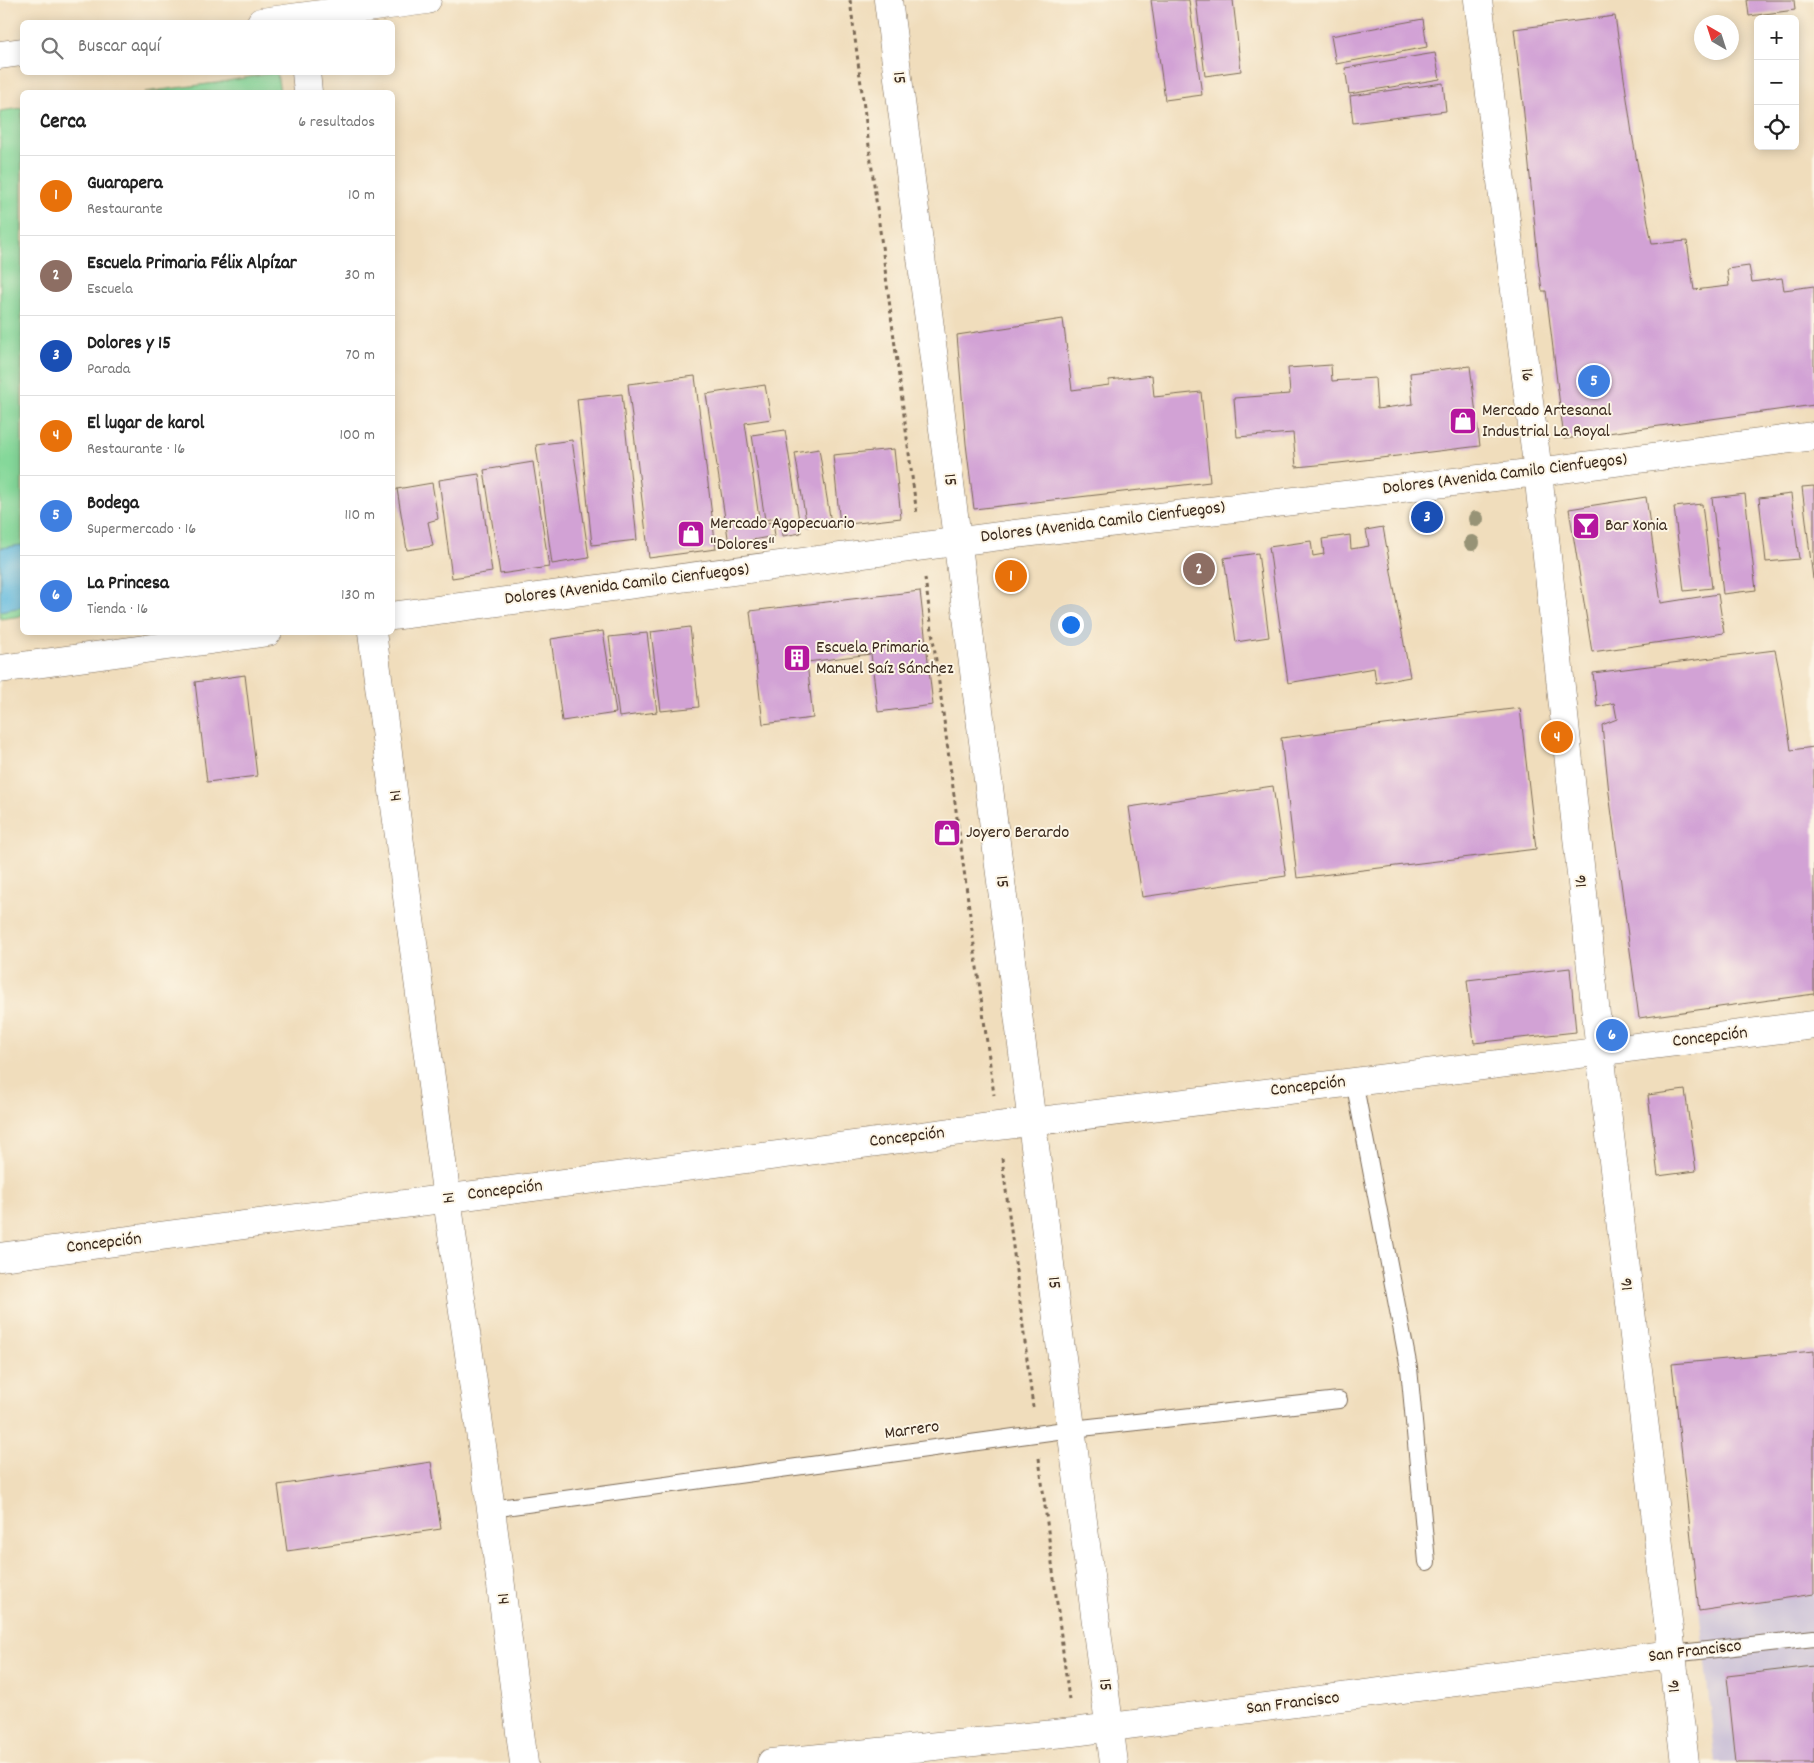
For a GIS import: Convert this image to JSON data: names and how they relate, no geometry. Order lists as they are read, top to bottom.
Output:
{
  "streets": {
    "street": [
      "15",
      "16",
      "Dolores (Avenida Camilo Cienfuegos)",
      "14",
      "Concepción",
      "San Francisco"
    ],
    "lane": ["Marrero"]
  },
  "crossings": [
    ["15", "Dolores (Avenida Camilo Cienfuegos)"],
    ["15", "Concepción"],
    ["15", "Marrero"],
    ["15", "San Francisco"],
    ["16", "Dolores (Avenida Camilo Cienfuegos)"],
    ["16", "Concepción"],
    ["16", "San Francisco"],
    ["14", "Concepción"],
    ["14", "Marrero"]
  ],
  "places": {
    "shop": ["Mercado Artesanal Industrial La Royal", "Mercado Agopecuario \"Dolores\"", "Joyero Berardo"],
    "bar": ["Bar Xonia"],
    "building": ["Escuela Primaria Manuel Saíz Sánchez"]
  },
  "north": "top left",
  "page": {
    "map_buttons": ["+", "−"],
    "search": "Buscar aquí",
    "heading": ["Cerca", "6 resultados"],
    "list": [
      {
        "mark": "1",
        "name": "Guarapera",
        "note": "Restaurante",
        "value": "10 m"
      },
      {
        "mark": "2",
        "name": "Escuela Primaria Félix Alpízar",
        "note": "Escuela",
        "value": "30 m"
      },
      {
        "mark": "3",
        "name": "Dolores y 15",
        "note": "Parada",
        "value": "70 m"
      },
      {
        "mark": "4",
        "name": "El lugar de karol",
        "note": "Restaurante · 16",
        "value": "100 m"
      },
      {
        "mark": "5",
        "name": "Bodega",
        "note": "Supermercado · 16",
        "value": "110 m"
      },
      {
        "mark": "6",
        "name": "La Princesa",
        "note": "Tienda · 16",
        "value": "130 m"
      }
    ],
    "pins": [
      "5",
      "3",
      "2",
      "1",
      "4",
      "6"
    ]
  }
}
